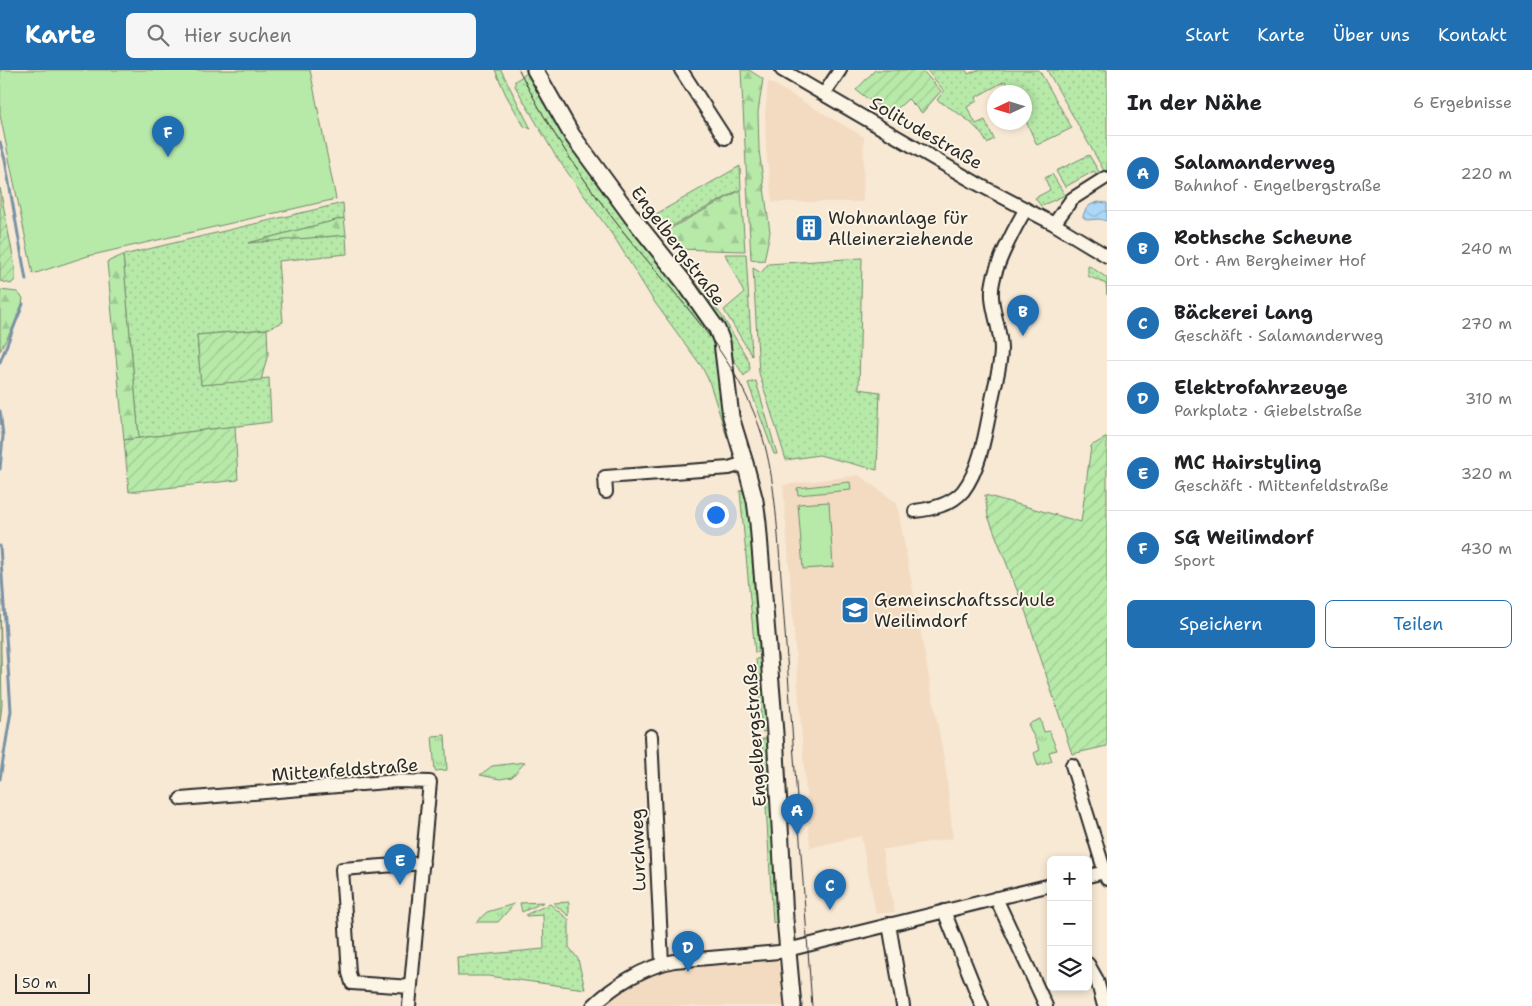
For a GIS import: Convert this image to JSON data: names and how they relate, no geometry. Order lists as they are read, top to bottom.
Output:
{
  "streets": {
    "main road": ["Engelbergstraße"],
    "street": ["Solitudestraße", "Mittenfeldstraße", "Lurchweg"]
  },
  "places": {
    "building": ["Wohnanlage für Alleinerziehende"],
    "school or university": ["Gemeinschaftsschule Weilimdorf"]
  },
  "scale_bar": "50 m",
  "north": "left",
  "page": {
    "header": "Karte",
    "search": "Hier suchen",
    "nav": [
      "Start",
      "Karte",
      "Über uns",
      "Kontakt"
    ],
    "heading": ["In der Nähe", "6 Ergebnisse"],
    "pins": [
      "F",
      "B",
      "A",
      "E",
      "C",
      "D"
    ],
    "list": [
      {
        "mark": "A",
        "name": "Salamanderweg",
        "note": "Bahnhof · Engelbergstraße",
        "value": "220 m"
      },
      {
        "mark": "B",
        "name": "Rothsche Scheune",
        "note": "Ort · Am Bergheimer Hof",
        "value": "240 m"
      },
      {
        "mark": "C",
        "name": "Bäckerei Lang",
        "note": "Geschäft · Salamanderweg",
        "value": "270 m"
      },
      {
        "mark": "D",
        "name": "Elektrofahrzeuge",
        "note": "Parkplatz · Giebelstraße",
        "value": "310 m"
      },
      {
        "mark": "E",
        "name": "MC Hairstyling",
        "note": "Geschäft · Mittenfeldstraße",
        "value": "320 m"
      },
      {
        "mark": "F",
        "name": "SG Weilimdorf",
        "note": "Sport",
        "value": "430 m"
      }
    ],
    "buttons": ["Speichern", "Teilen"],
    "map_buttons": ["+", "−"],
    "scale": "50 m"
  }
}
